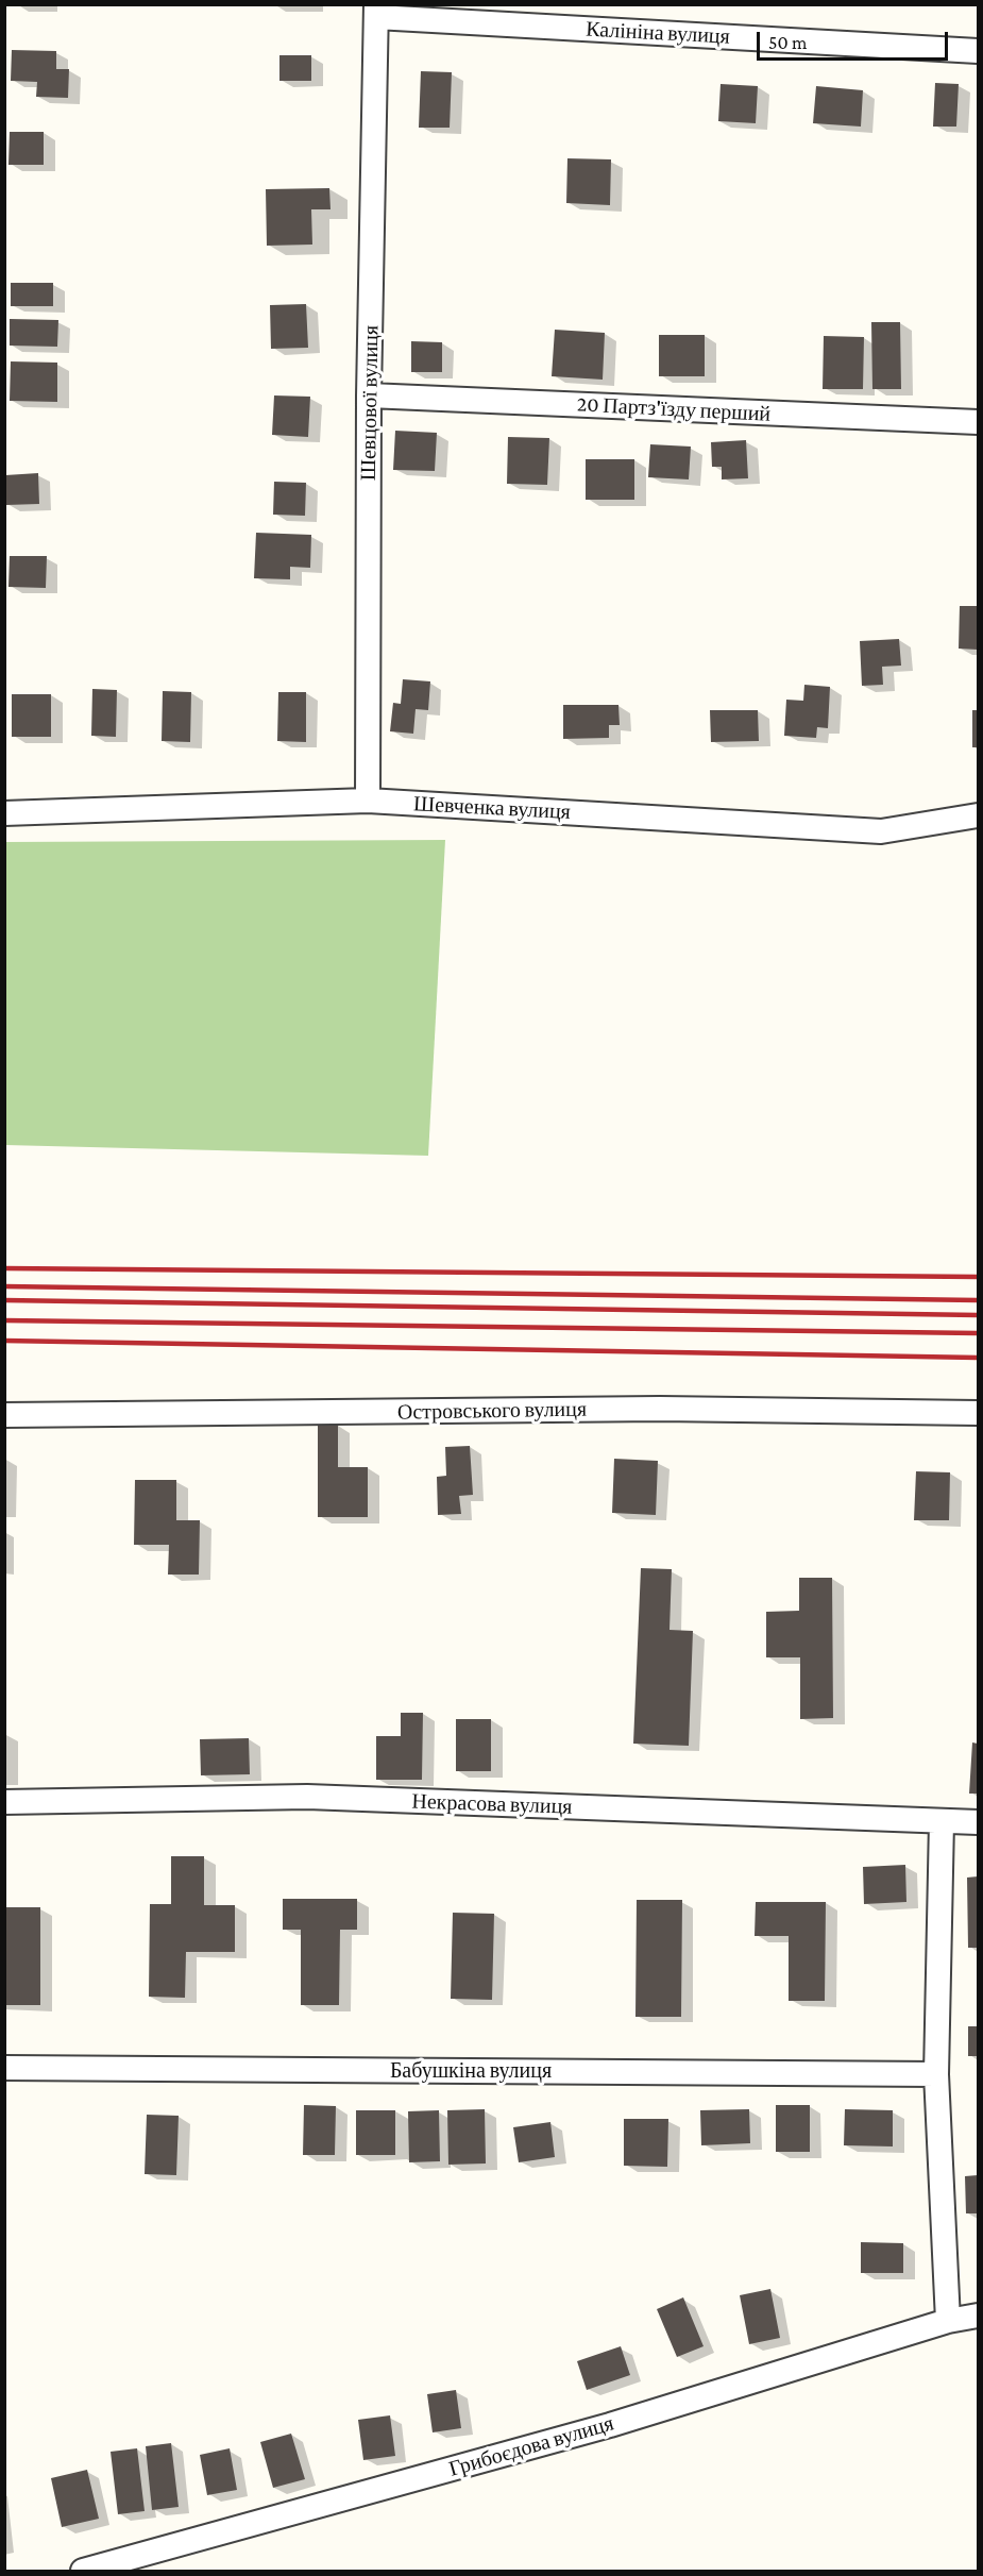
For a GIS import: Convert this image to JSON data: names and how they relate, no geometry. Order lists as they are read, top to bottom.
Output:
{
  "streets": {
    "street": [
      "Калініна вулиця",
      "Шевцової вулиця",
      "20 Партз'їзду перший",
      "Шевченка вулиця",
      "Островського вулиця",
      "Некрасова вулиця",
      "Бабушкіна вулиця",
      "Грибоєдова вулиця"
    ]
  },
  "crossings": [
    ["Калініна вулиця", "Шевцової вулиця"],
    ["Шевцової вулиця", "20 Партз'їзду перший"],
    ["Шевцової вулиця", "Шевченка вулиця"]
  ],
  "scale_bar": "50 m"
}
